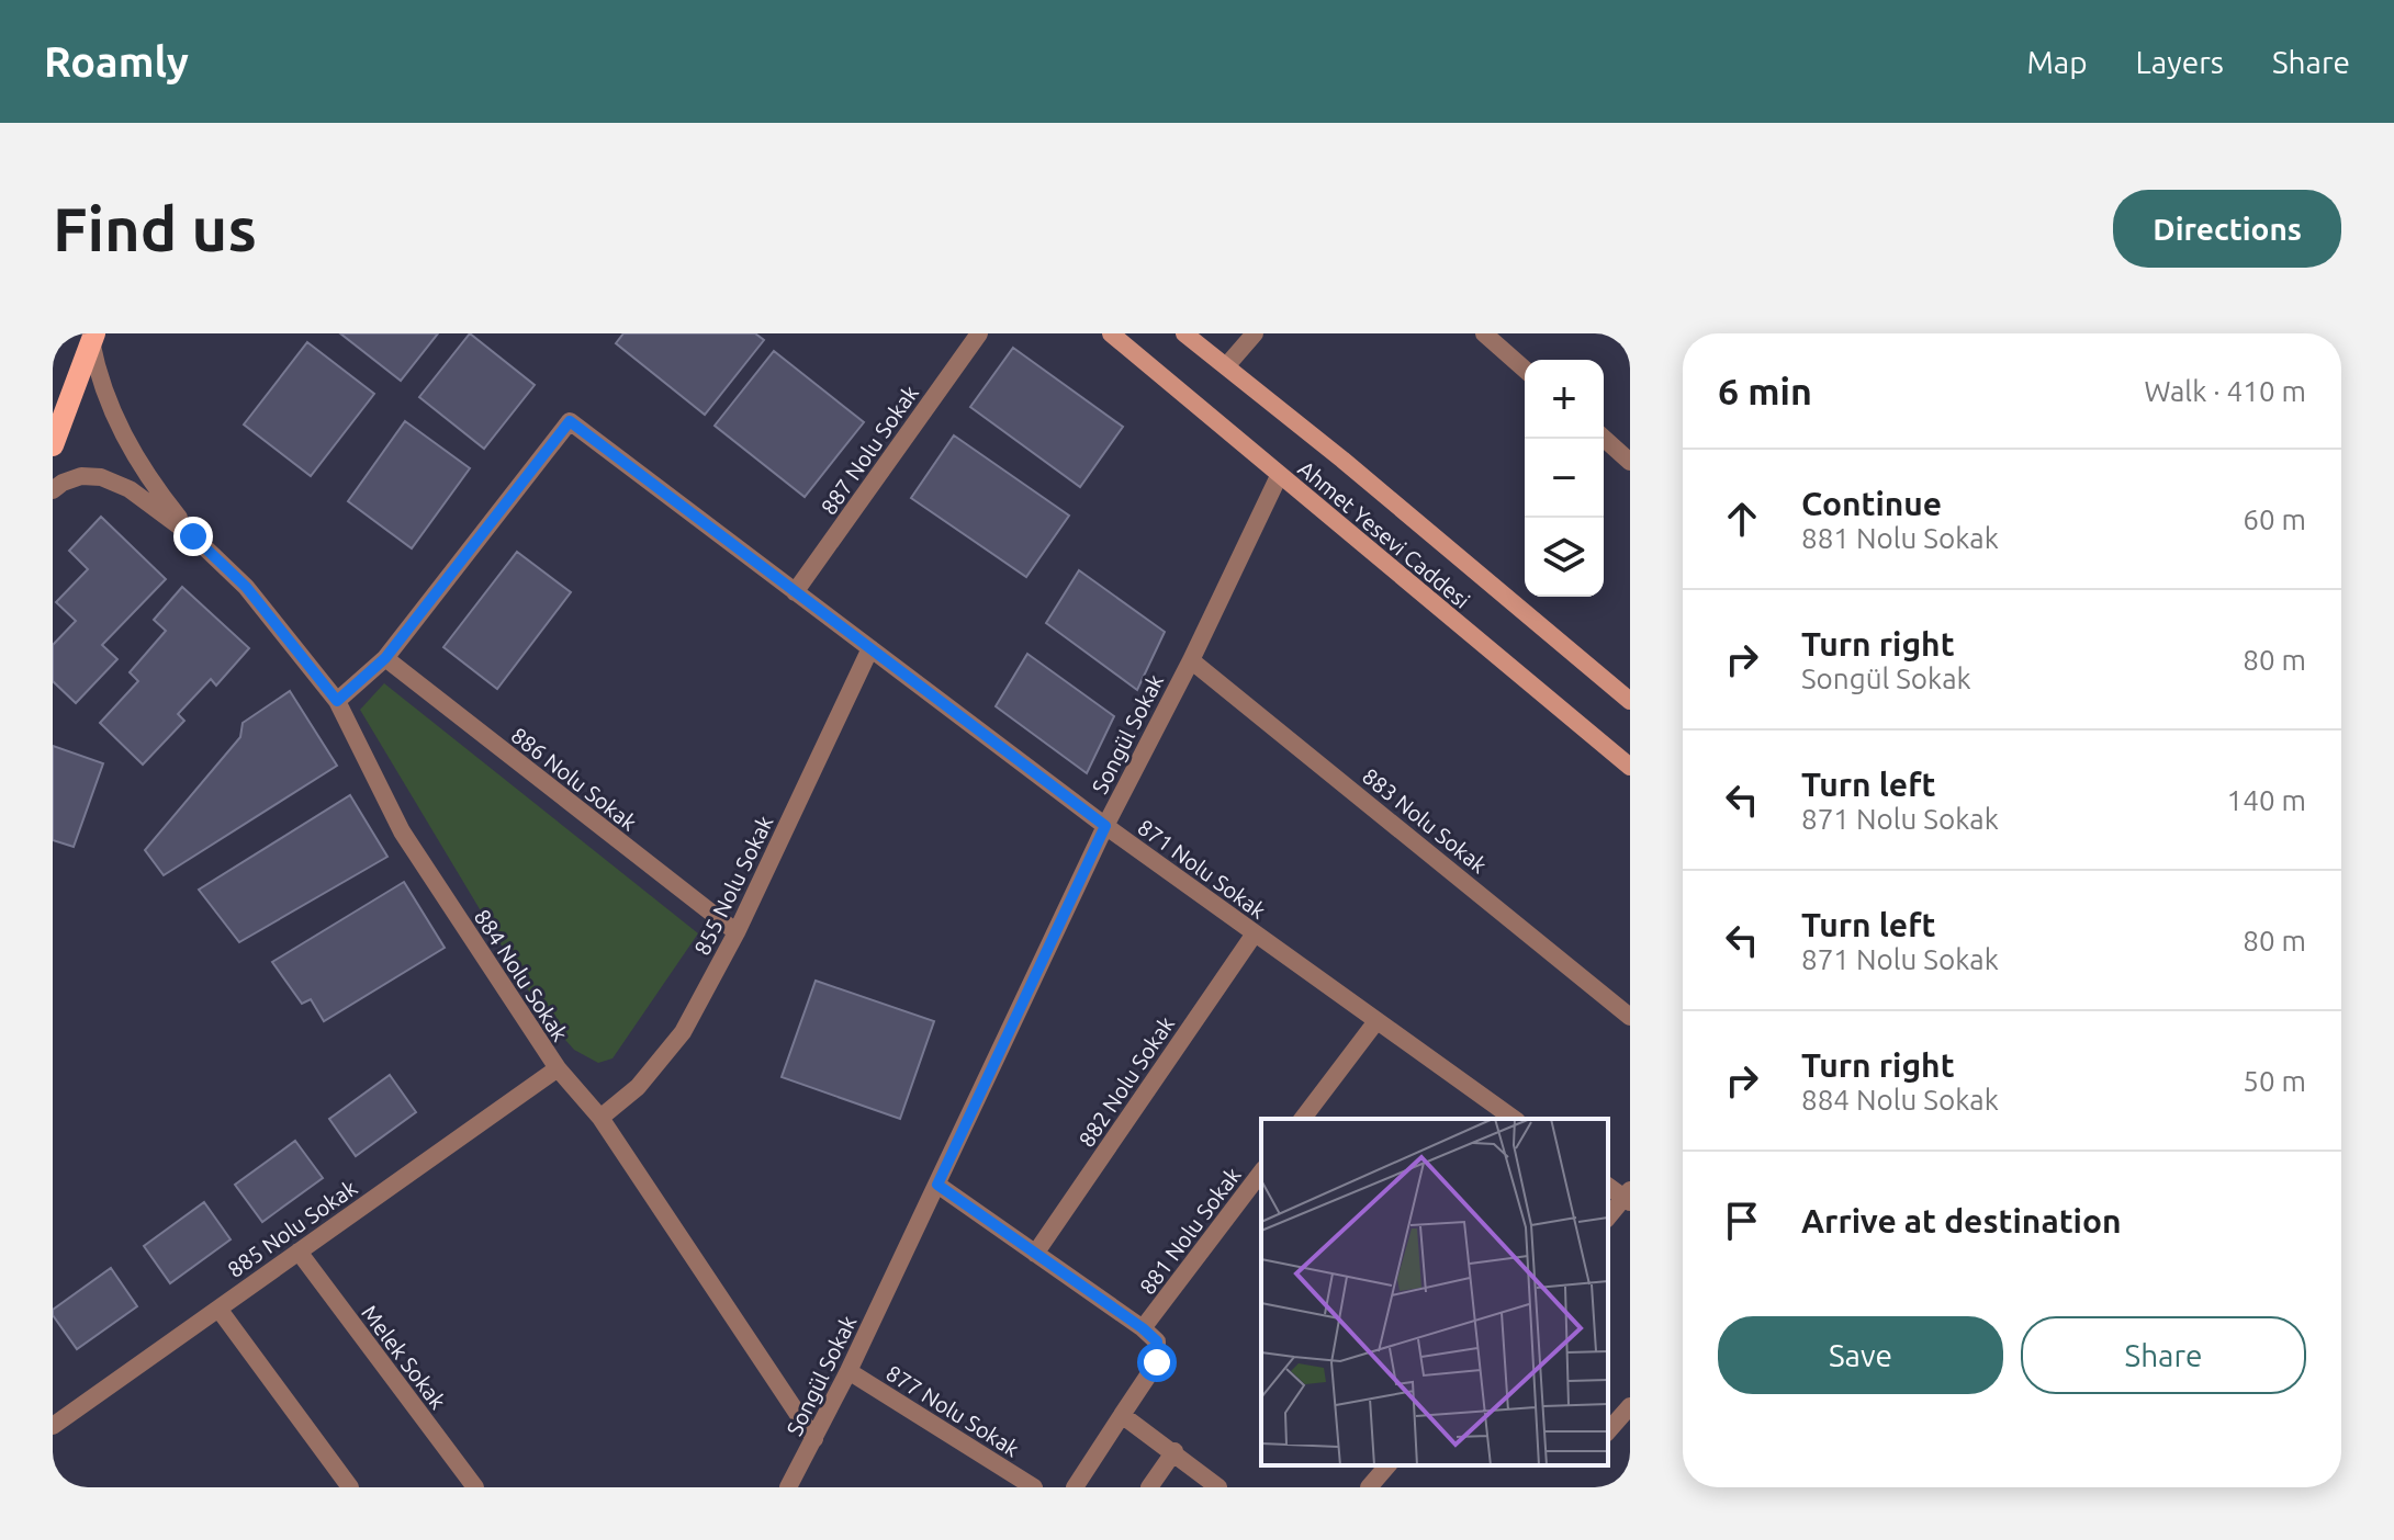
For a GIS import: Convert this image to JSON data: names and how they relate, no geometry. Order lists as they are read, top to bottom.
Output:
{
  "streets": {
    "main road": ["Ahmet Yesevi Caddesi"],
    "street": [
      "887 Nolu Sokak",
      "Songül Sokak",
      "886 Nolu Sokak",
      "883 Nolu Sokak",
      "871 Nolu Sokak",
      "855 Nolu Sokak",
      "884 Nolu Sokak",
      "882 Nolu Sokak",
      "885 Nolu Sokak",
      "881 Nolu Sokak",
      "Melek Sokak",
      "877 Nolu Sokak"
    ]
  },
  "crossings": [
    ["887 Nolu Sokak", "871 Nolu Sokak"],
    ["Ahmet Yesevi Caddesi", "Songül Sokak"],
    ["Songül Sokak", "883 Nolu Sokak"],
    ["Songül Sokak", "871 Nolu Sokak"],
    ["Songül Sokak", "884 Nolu Sokak"],
    ["Songül Sokak", "881 Nolu Sokak"],
    ["Songül Sokak", "877 Nolu Sokak"],
    ["886 Nolu Sokak", "871 Nolu Sokak"],
    ["886 Nolu Sokak", "855 Nolu Sokak"],
    ["871 Nolu Sokak", "855 Nolu Sokak"],
    ["871 Nolu Sokak", "884 Nolu Sokak"],
    ["871 Nolu Sokak", "882 Nolu Sokak"],
    ["855 Nolu Sokak", "884 Nolu Sokak"],
    ["884 Nolu Sokak", "885 Nolu Sokak"],
    ["882 Nolu Sokak", "881 Nolu Sokak"],
    ["885 Nolu Sokak", "Melek Sokak"]
  ],
  "page": {
    "header": "Roamly",
    "nav": ["Map", "Layers", "Share"],
    "buttons": [
      "Directions",
      ["Save", "Share"]
    ],
    "title": "Find us",
    "heading": ["6 min", "Walk · 410 m"],
    "map_buttons": ["+", "−"],
    "list": [
      ["Continue", "881 Nolu Sokak", "60 m"],
      ["Turn right", "Songül Sokak", "80 m"],
      ["Turn left", "871 Nolu Sokak", "140 m"],
      ["Turn left", "871 Nolu Sokak", "80 m"],
      ["Turn right", "884 Nolu Sokak", "50 m"],
      "Arrive at destination"
    ]
  }
}
